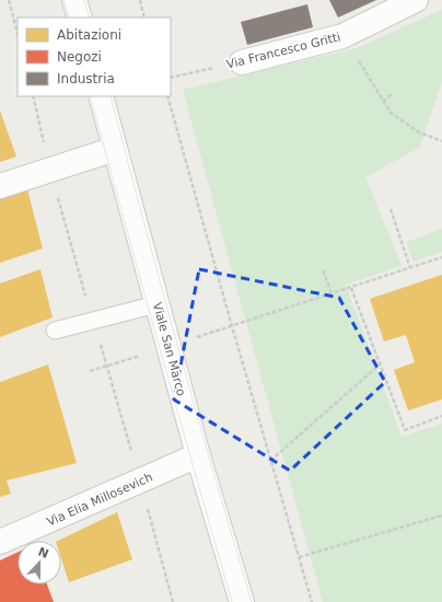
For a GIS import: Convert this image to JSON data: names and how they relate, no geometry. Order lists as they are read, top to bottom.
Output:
{
  "streets": {
    "street": ["Via Francesco Gritti", "Viale San Marco", "Via Elia Millosevich"]
  },
  "crossings": [
    ["Viale San Marco", "Via Elia Millosevich"]
  ],
  "legend": ["Abitazioni", "Negozi", "Industria"],
  "north": "top"
}
